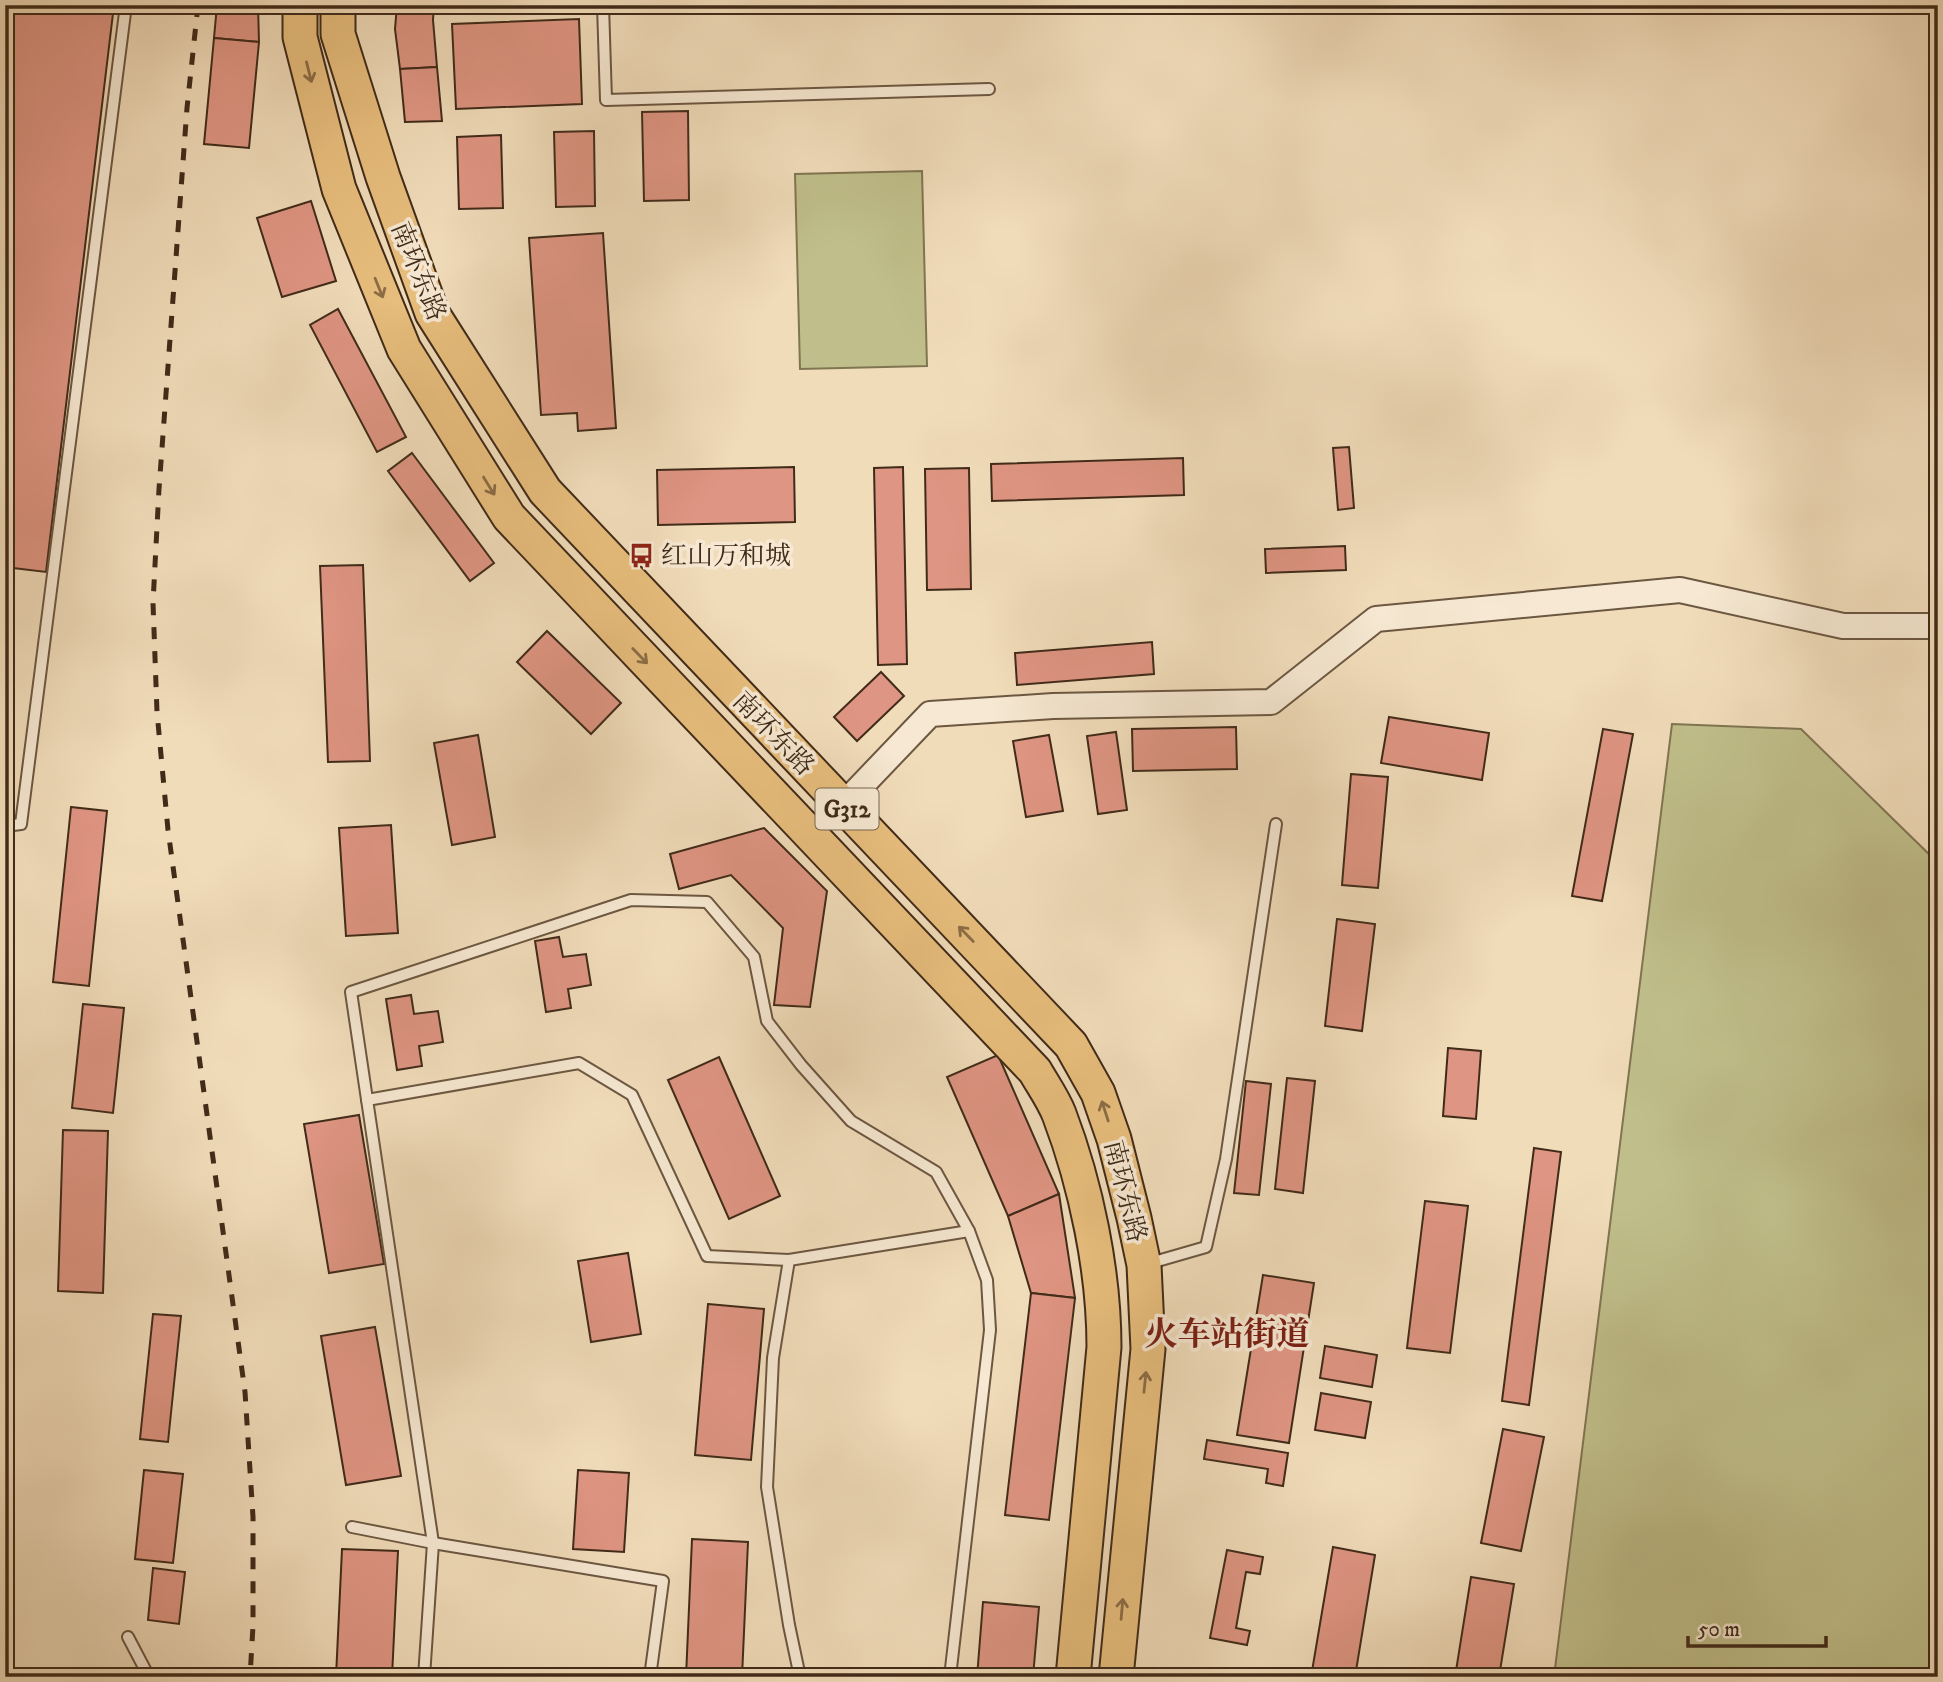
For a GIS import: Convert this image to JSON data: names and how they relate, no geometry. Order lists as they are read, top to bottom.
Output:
{
  "streets": {
    "highway": ["南环东路", "G312"]
  },
  "districts": ["火车站街道"],
  "places": {
    "bus stop": ["红山万和城"]
  },
  "scale_bar": "50 m"
}
